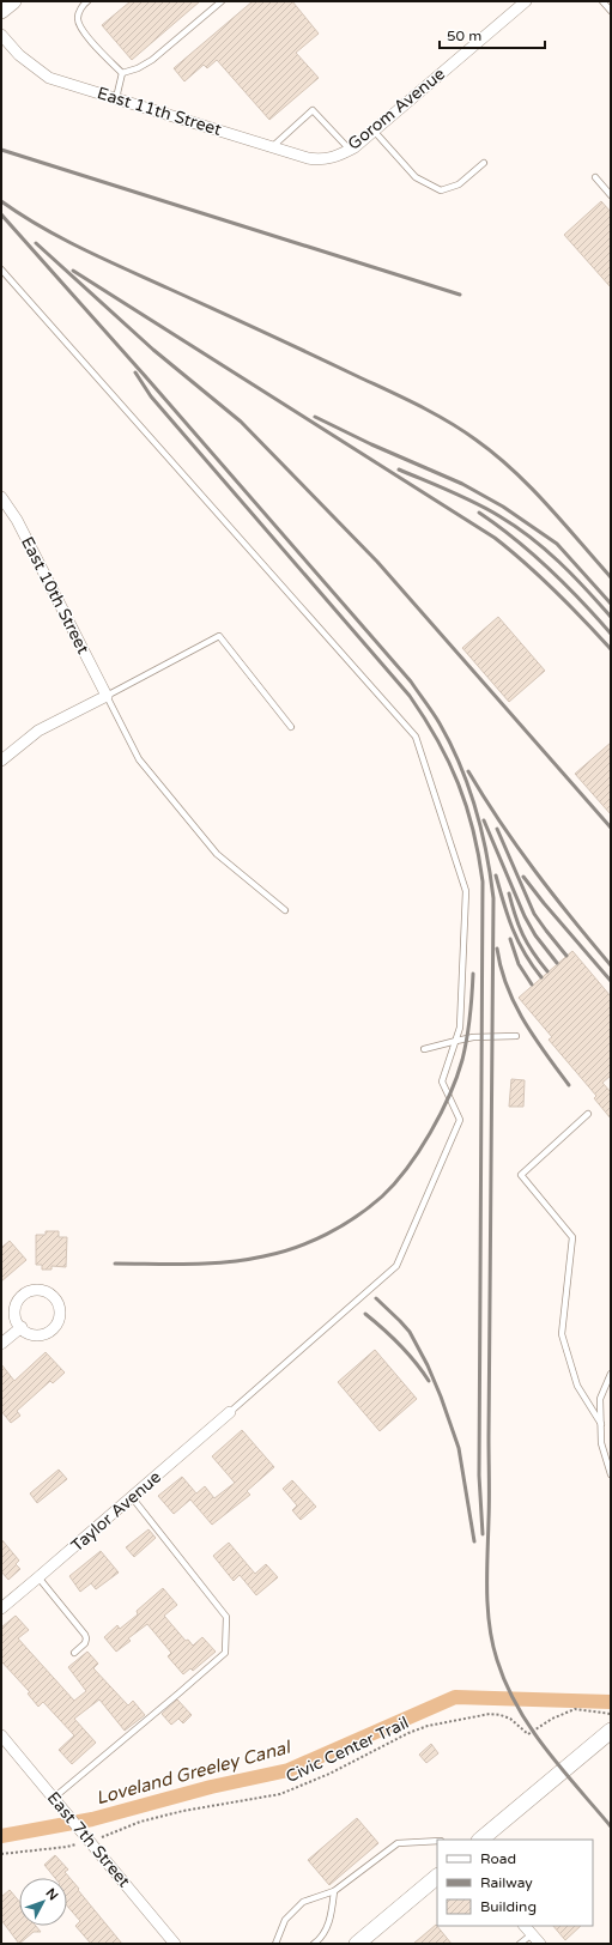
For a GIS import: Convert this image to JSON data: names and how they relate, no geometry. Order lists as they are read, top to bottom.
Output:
{
  "streets": {
    "street": [
      "Gorom Avenue",
      "East 11th Street",
      "East 10th Street",
      "Taylor Avenue",
      "East 7th Street"
    ],
    "path": ["Civic Center Trail"]
  },
  "crossings": [
    ["Gorom Avenue", "East 11th Street"],
    ["Civic Center Trail", "East 7th Street"]
  ],
  "water": ["Loveland Greeley Canal"],
  "legend": ["Road", "Railway", "Building"],
  "scale_bar": "50 m",
  "north": "top right"
}
